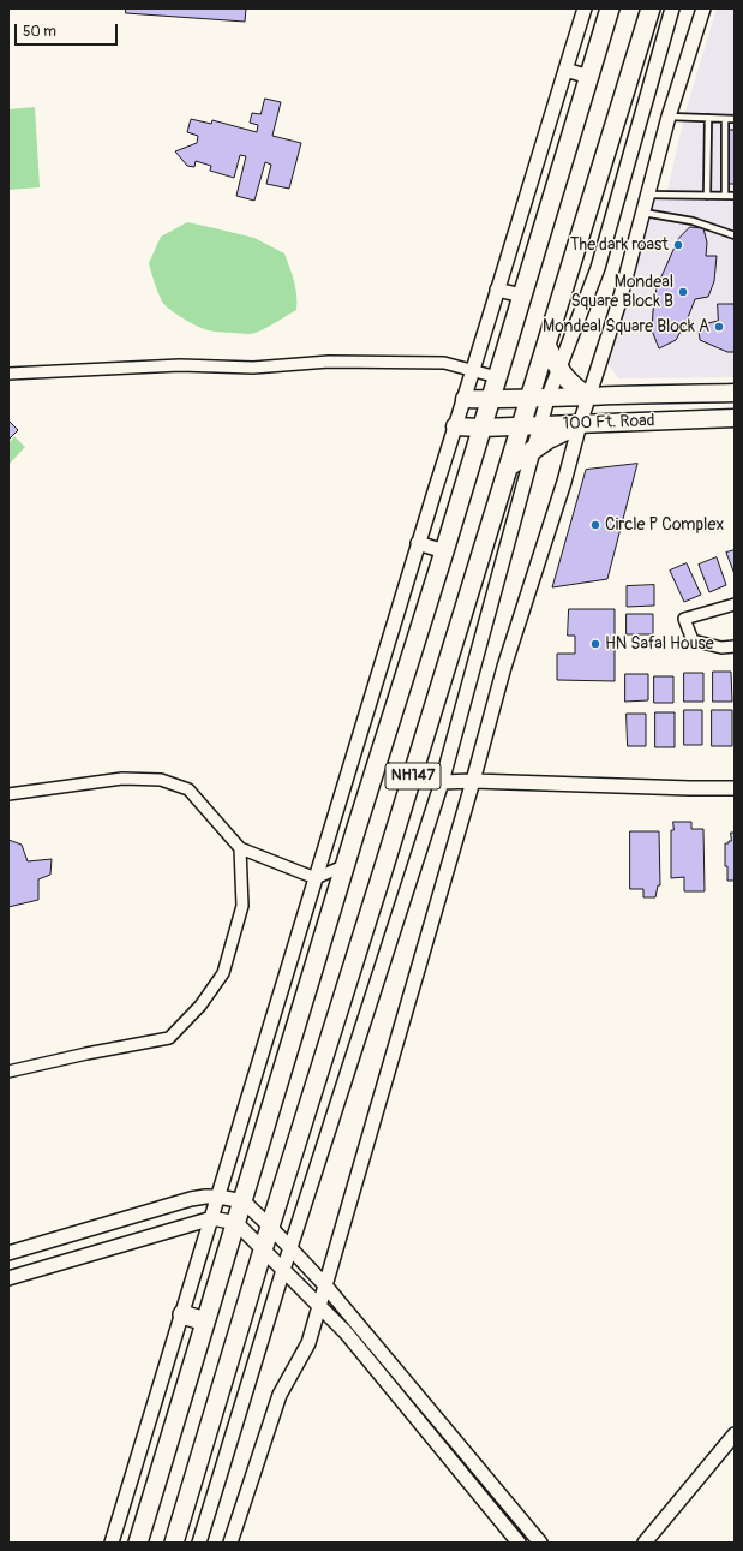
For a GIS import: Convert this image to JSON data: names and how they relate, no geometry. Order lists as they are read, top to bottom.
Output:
{
  "streets": {
    "highway": ["NH147"],
    "main road": ["100 Ft. Road"]
  },
  "crossings": [
    ["100 Ft. Road", "NH147"]
  ],
  "places": [
    "The dark roast",
    "Mondeal Square Block B",
    "Mondeal Square Block A",
    "Circle P Complex",
    "HN Safal House"
  ],
  "scale_bar": "50 m"
}
